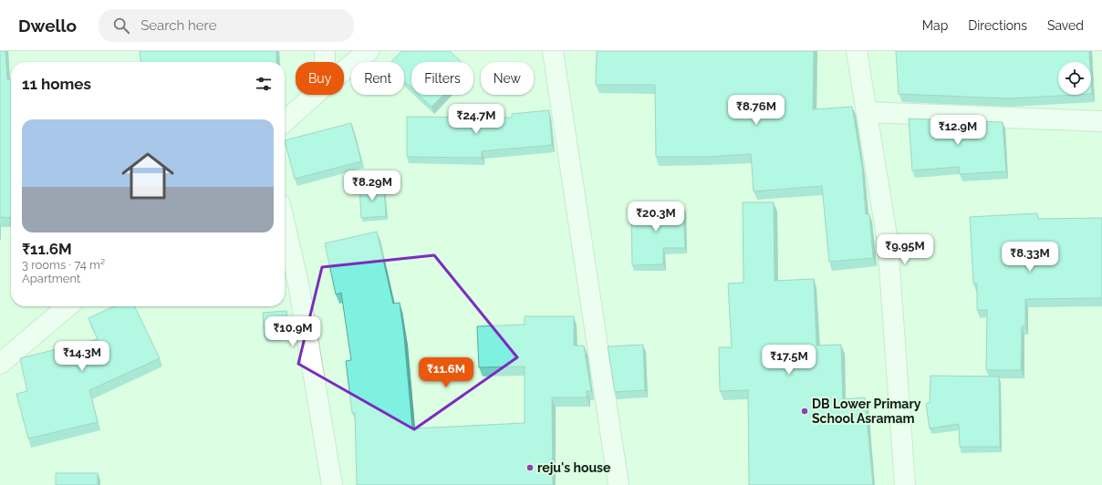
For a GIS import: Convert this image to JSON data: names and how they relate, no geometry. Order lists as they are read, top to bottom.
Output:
{
  "places": ["DB Lower Primary School Asramam", "reju's house"],
  "page": {
    "header": "Dwello",
    "search": "Search here",
    "nav": ["Map", "Directions", "Saved"],
    "chip": [
      "Buy",
      "Rent",
      "Filters",
      "New"
    ],
    "heading": "11 homes",
    "price": [
      "₹8.76M",
      "₹24.7M",
      "₹12.9M",
      "₹8.29M",
      "₹20.3M",
      "₹9.95M",
      "₹8.33M",
      "₹10.9M",
      "₹14.3M",
      "₹17.5M",
      "₹11.6M"
    ],
    "list": [
      {
        "name": "₹11.6M",
        "note": "3 rooms · 74 m² · Apartment"
      }
    ]
  }
}
